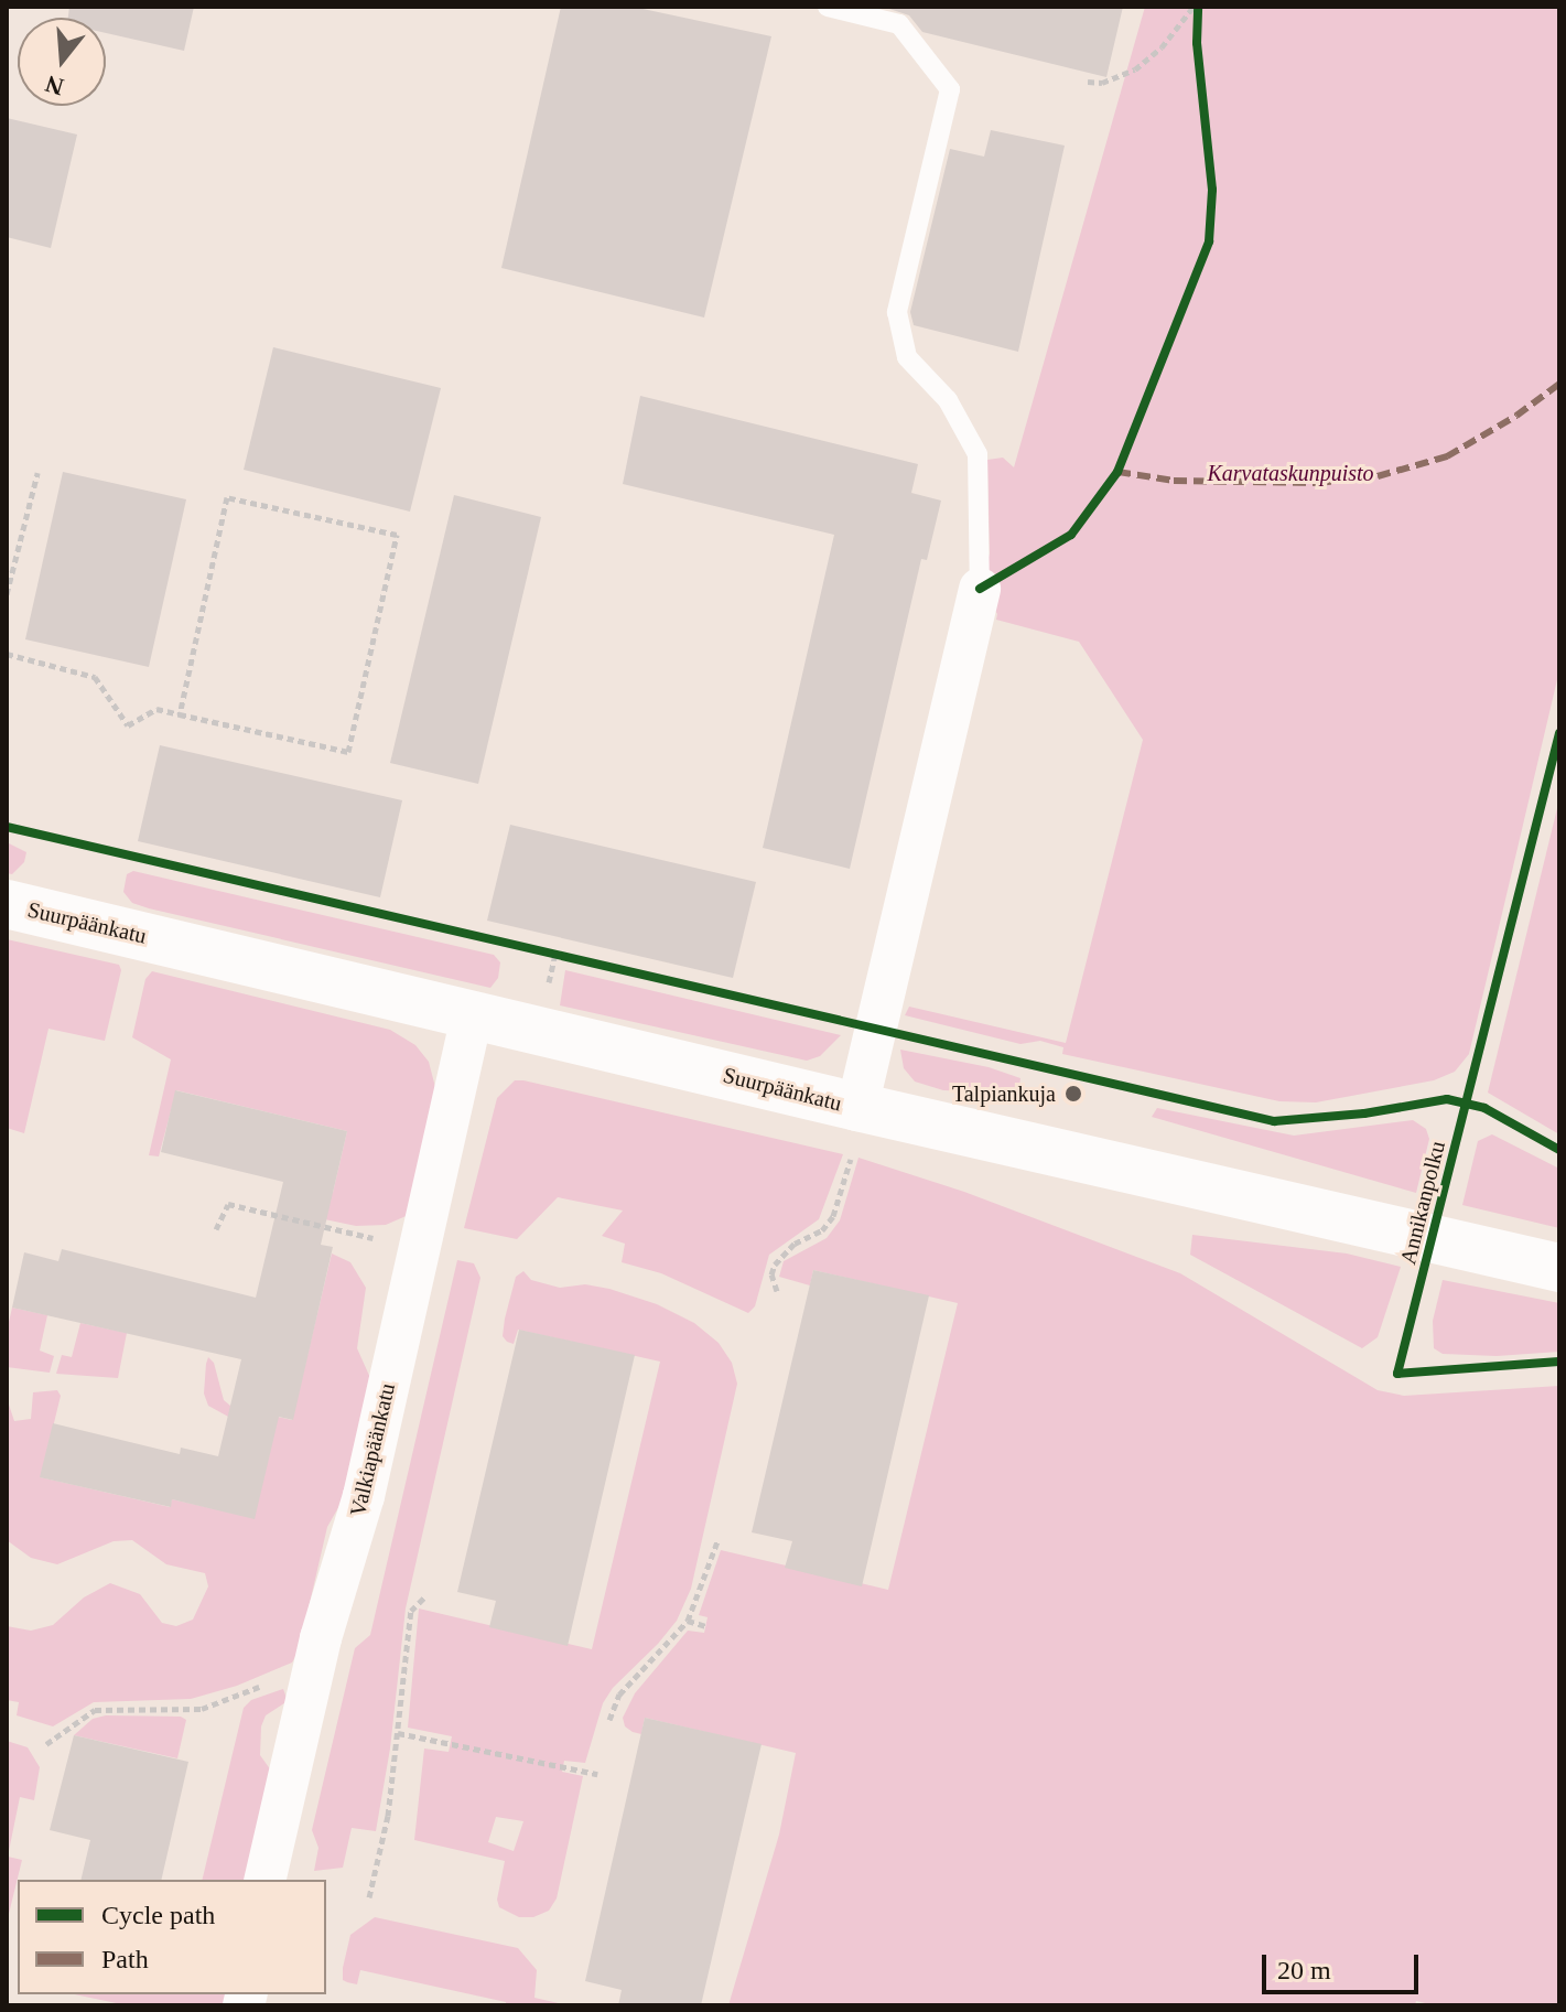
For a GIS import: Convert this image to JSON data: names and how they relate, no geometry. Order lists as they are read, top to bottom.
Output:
{
  "streets": {
    "street": ["Suurpäänkatu", "Valkiapäänkatu"],
    "cycle path": ["Annikanpolku"]
  },
  "crossings": [
    ["Suurpäänkatu", "Valkiapäänkatu"]
  ],
  "parks": ["Karvataskunpuisto"],
  "places": ["Talpiankuja"],
  "legend": ["Cycle path", "Path"],
  "scale_bar": "20 m",
  "north": "bottom"
}
